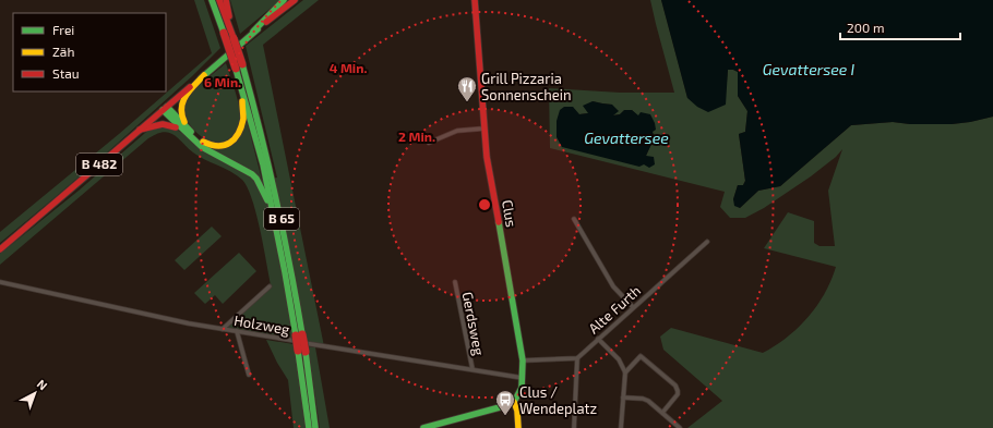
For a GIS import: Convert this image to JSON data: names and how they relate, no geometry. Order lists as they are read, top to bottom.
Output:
{
  "streets": {
    "main road": ["B 482", "Clus", "B 65"],
    "street": ["Alte Furth", "Gerdsweg", "Holzweg"]
  },
  "crossings": [
    ["Clus", "Holzweg"],
    ["Gerdsweg", "Holzweg"]
  ],
  "water": ["Gevattersee I", "Gevattersee"],
  "places": {
    "restaurant": ["Grill Pizzaria Sonnenschein"],
    "bus stop": ["Clus / Wendeplatz"]
  },
  "legend": ["Frei", "Zäh", "Stau"],
  "scale_bar": "200 m",
  "north": "top right",
  "rings": ["4 Min.", "6 Min.", "2 Min."]
}
